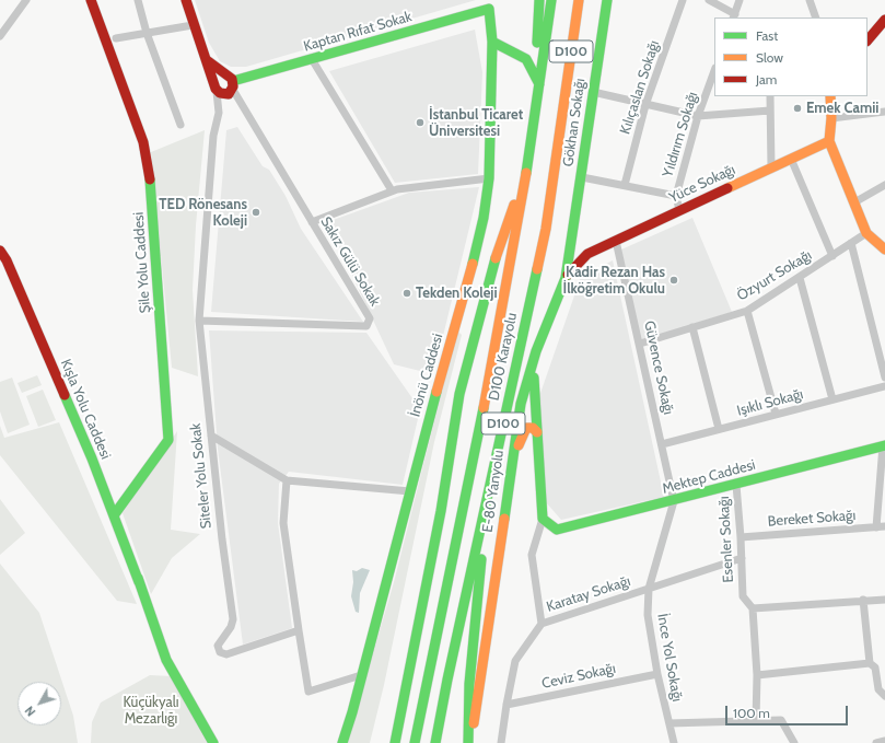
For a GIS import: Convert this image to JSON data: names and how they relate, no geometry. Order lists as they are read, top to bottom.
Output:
{
  "streets": {
    "main road": [
      "Kaptan Rıfat Sokak",
      "D100",
      "Gökhan Sokağı",
      "Yüce Sokağı",
      "Şile Yolu Caddesi",
      "D100 Karayolu",
      "İnönü Caddesi",
      "Kışla Yolu Caddesi",
      "Mektep Caddesi",
      "E-80 Yanyolu"
    ],
    "street": [
      "Kılıçaslan Sokağı",
      "Yıldırım Sokağı",
      "Sakız Gülü Sokak",
      "Özyurt Sokağı",
      "Güvence Sokağı",
      "Işıklı Sokağı",
      "Siteler Yolu Sokak",
      "Bereket Sokağı",
      "Esenler Sokağı",
      "Karatay Sokağı",
      "İnce Yol Sokağı",
      "Ceviz Sokağı"
    ]
  },
  "crossings": [
    ["Kaptan Rıfat Sokak", "Sakız Gülü Sokak"],
    ["Kaptan Rıfat Sokak", "İnönü Caddesi"],
    ["Kaptan Rıfat Sokak", "Siteler Yolu Sokak"],
    ["Gökhan Sokağı", "E-80 Yanyolu"],
    ["Yıldırım Sokağı", "Yüce Sokağı"],
    ["Yüce Sokağı", "Güvence Sokağı"],
    ["Yüce Sokağı", "E-80 Yanyolu"],
    ["Sakız Gülü Sokak", "Siteler Yolu Sokak"],
    ["Şile Yolu Caddesi", "Kışla Yolu Caddesi"],
    ["Özyurt Sokağı", "Güvence Sokağı"],
    ["Güvence Sokağı", "Işıklı Sokağı"],
    ["Güvence Sokağı", "Mektep Caddesi"],
    ["Güvence Sokağı", "İnce Yol Sokağı"],
    ["Mektep Caddesi", "Esenler Sokağı"],
    ["Mektep Caddesi", "İnce Yol Sokağı"],
    ["Bereket Sokağı", "Esenler Sokağı"],
    ["Esenler Sokağı", "Karatay Sokağı"],
    ["Karatay Sokağı", "İnce Yol Sokağı"],
    ["Karatay Sokağı", "Ceviz Sokağı"],
    ["İnce Yol Sokağı", "Ceviz Sokağı"]
  ],
  "parks": ["Küçükyalı Mezarlığı"],
  "places": [
    "Emek Camii",
    "İstanbul Ticaret Üniversitesi",
    "TED Rönesans Koleji",
    "Kadir Rezan Has İlköğretim Okulu",
    "Tekden Koleji"
  ],
  "legend": ["Fast", "Slow", "Jam"],
  "scale_bar": "100 m",
  "north": "bottom left"
}
